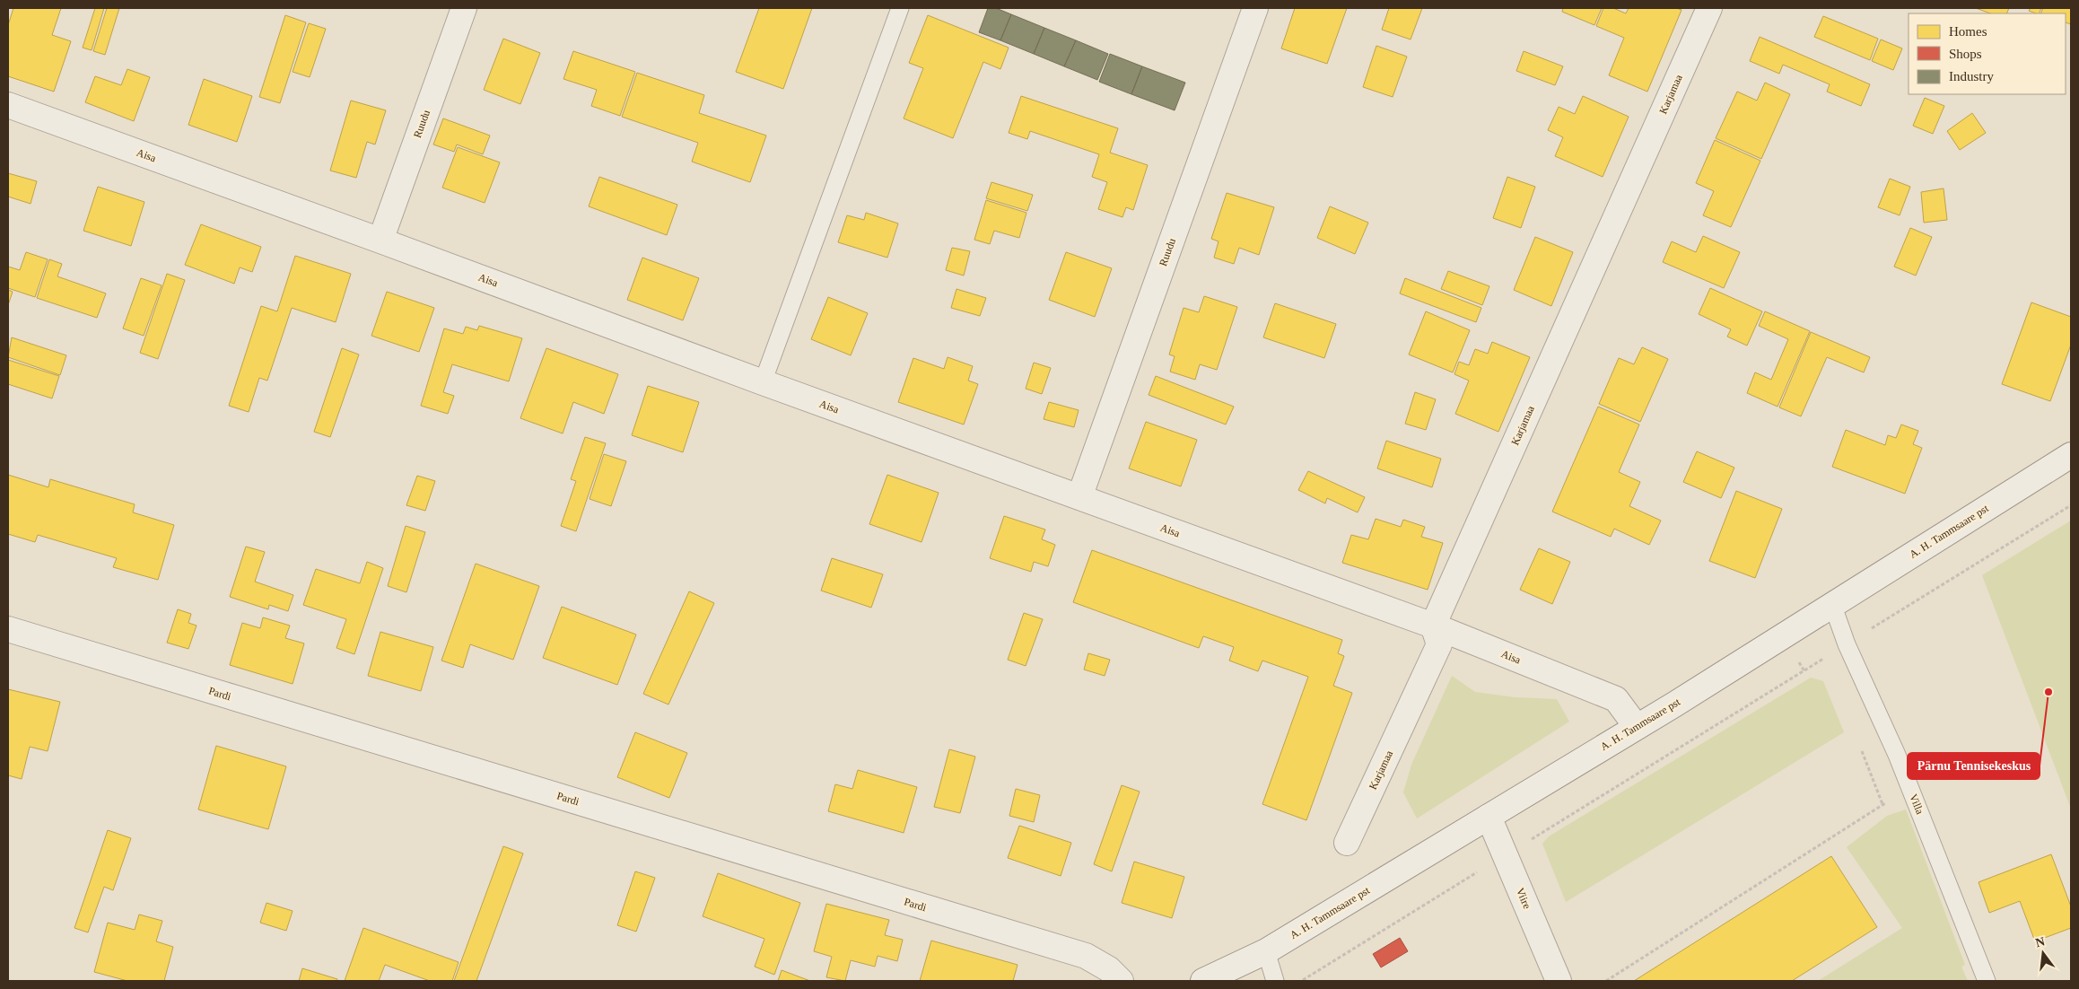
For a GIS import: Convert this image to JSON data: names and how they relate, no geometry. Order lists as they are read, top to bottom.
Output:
{
  "streets": {
    "street": [
      "Karjamaa",
      "Ruudu",
      "Aisa",
      "A. H. Tammsaare pst",
      "Pardi",
      "Viire"
    ],
    "lane": ["Villa"]
  },
  "crossings": [
    ["Karjamaa", "Aisa"],
    ["Ruudu", "Aisa"],
    ["Aisa", "A. H. Tammsaare pst"],
    ["A. H. Tammsaare pst", "Villa"],
    ["A. H. Tammsaare pst", "Viire"]
  ],
  "places": ["Pärnu Tennisekeskus"],
  "legend": ["Homes", "Shops", "Industry"],
  "north": "top"
}
